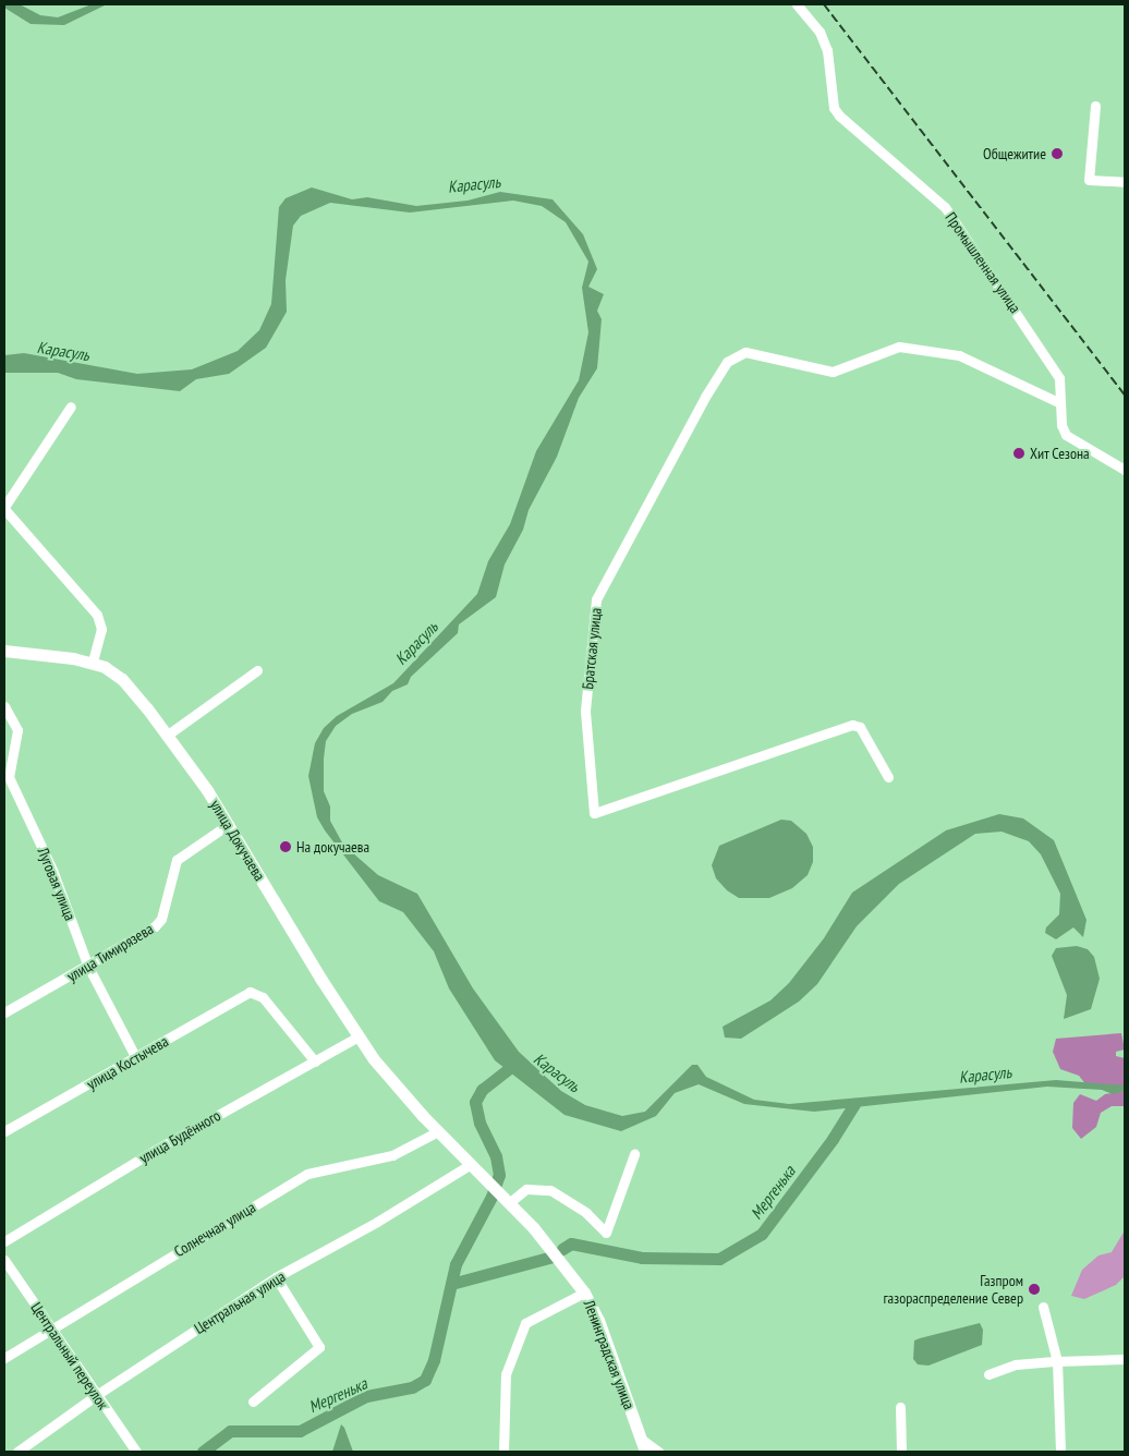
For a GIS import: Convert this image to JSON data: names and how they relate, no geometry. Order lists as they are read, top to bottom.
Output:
{
  "streets": {
    "main road": ["улица Докучаева", "Ленинградская улица"],
    "street": [
      "Промышленная улица",
      "Братская улица",
      "Луговая улица",
      "улица Тимирязева",
      "улица Костычева",
      "улица Будённого",
      "Солнечная улица",
      "Центральная улица",
      "Центральный переулок"
    ]
  },
  "crossings": [
    ["Промышленная улица", "Братская улица"],
    ["улица Докучаева", "улица Тимирязева"],
    ["улица Докучаева", "улица Будённого"],
    ["улица Докучаева", "Солнечная улица"],
    ["улица Докучаева", "Центральная улица"],
    ["улица Докучаева", "Ленинградская улица"],
    ["Луговая улица", "улица Тимирязева"],
    ["Луговая улица", "улица Костычева"],
    ["улица Костычева", "улица Будённого"],
    ["Солнечная улица", "Центральный переулок"],
    ["Центральная улица", "Центральный переулок"]
  ],
  "water": ["Карасуль", "Мергенька"],
  "places": [
    "Общежитие",
    "Хит Сезона",
    "На докучаева",
    "Газпром газораспределение Север"
  ]
}
